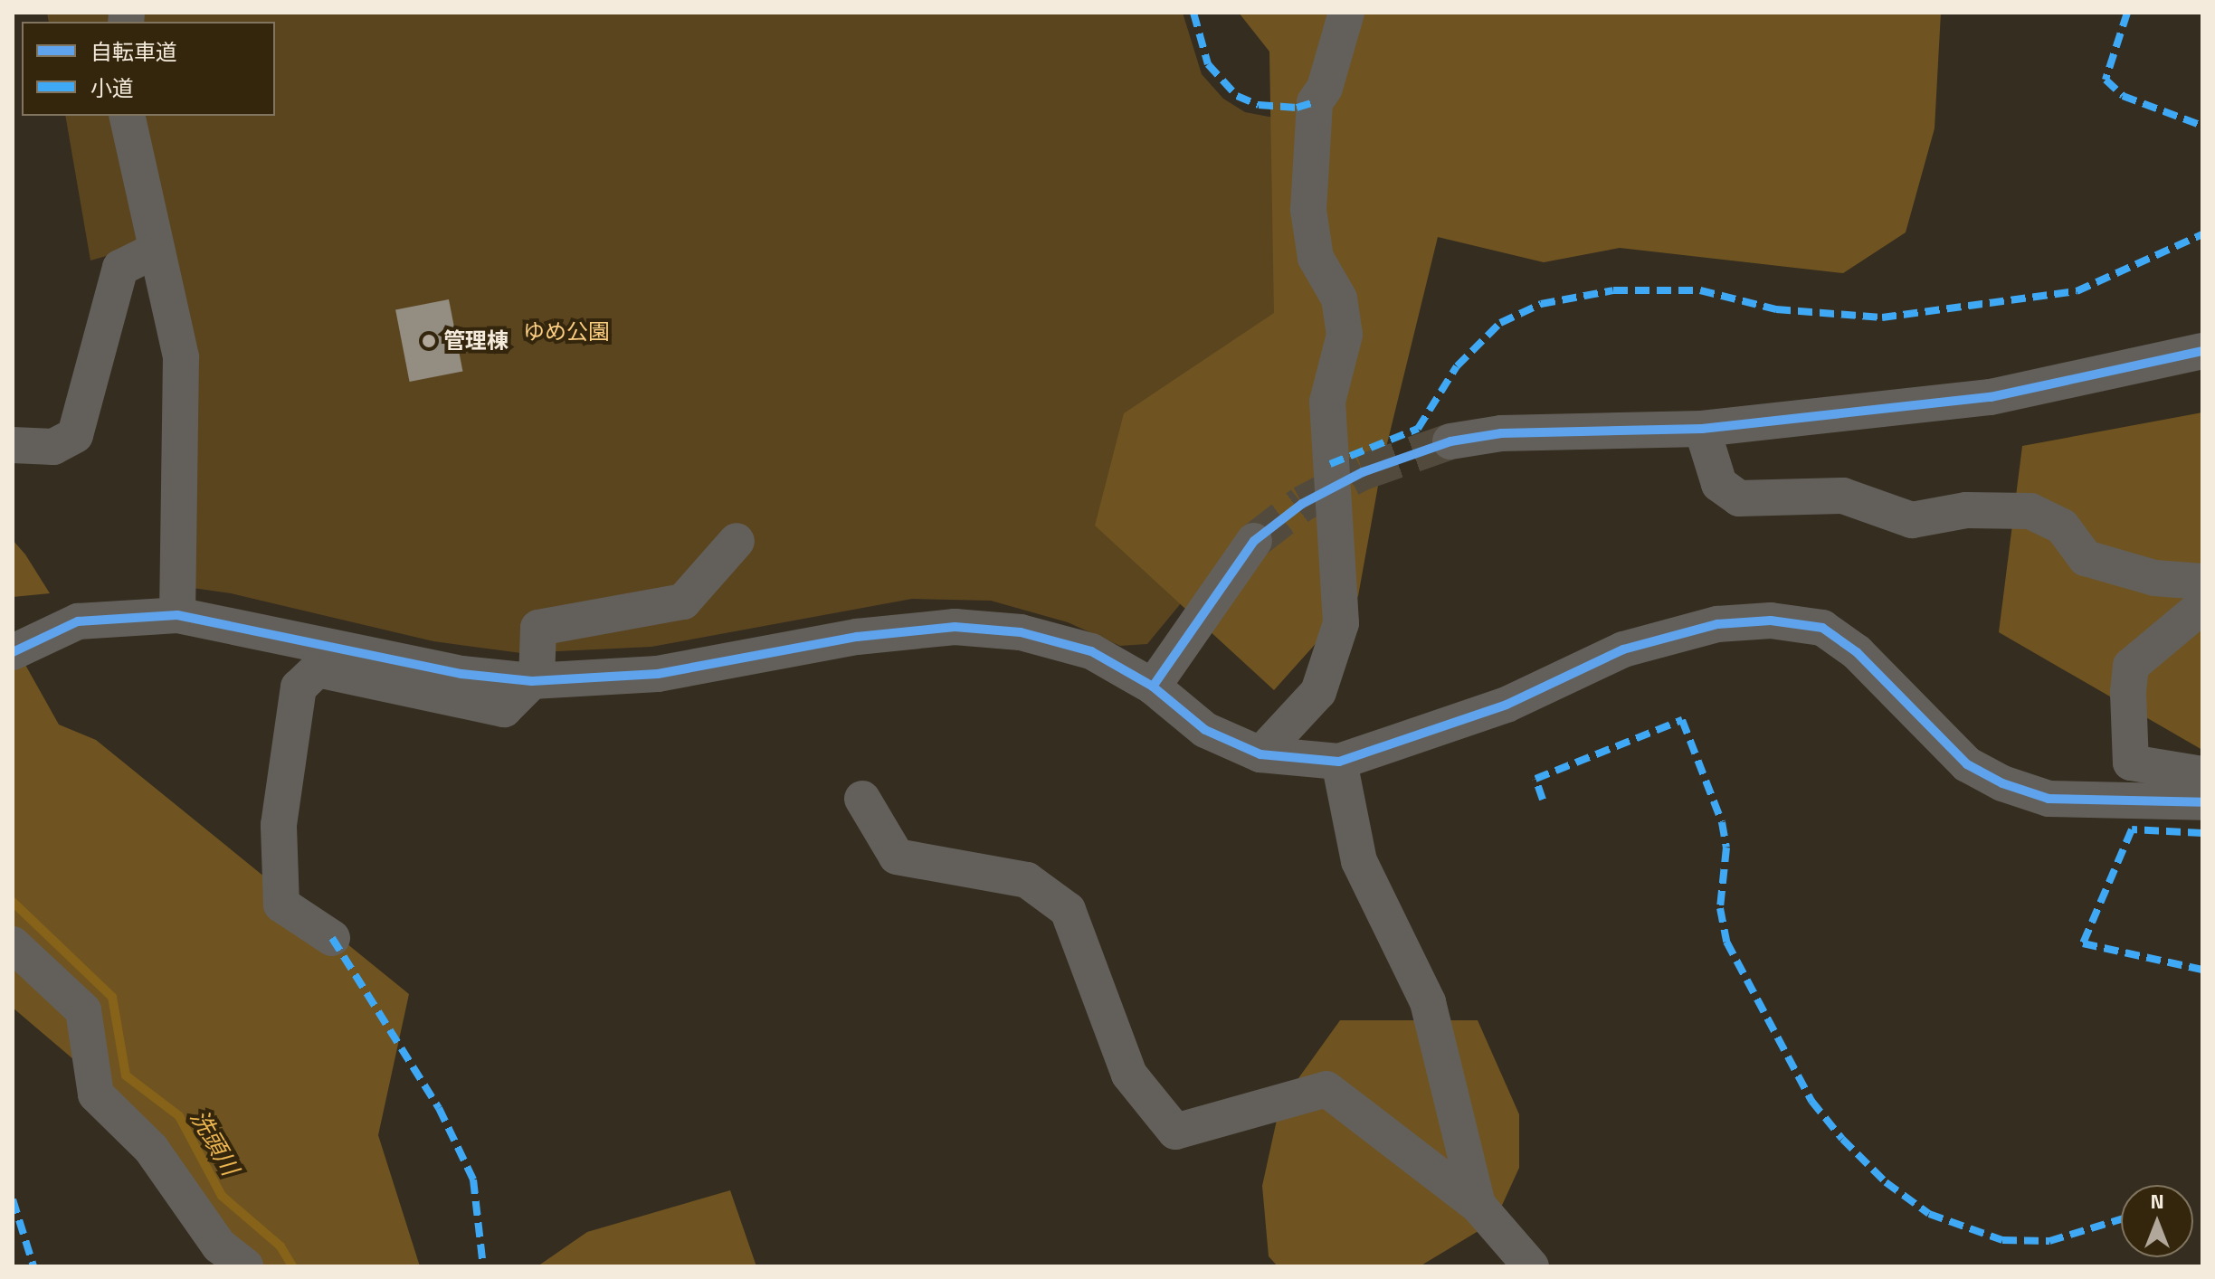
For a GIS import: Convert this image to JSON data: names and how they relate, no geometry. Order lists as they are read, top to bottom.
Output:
{
  "water": ["洗頭川"],
  "parks": ["ゆめ公園"],
  "places": ["管理棟"],
  "legend": ["自転車道", "小道"],
  "north": "top"
}
